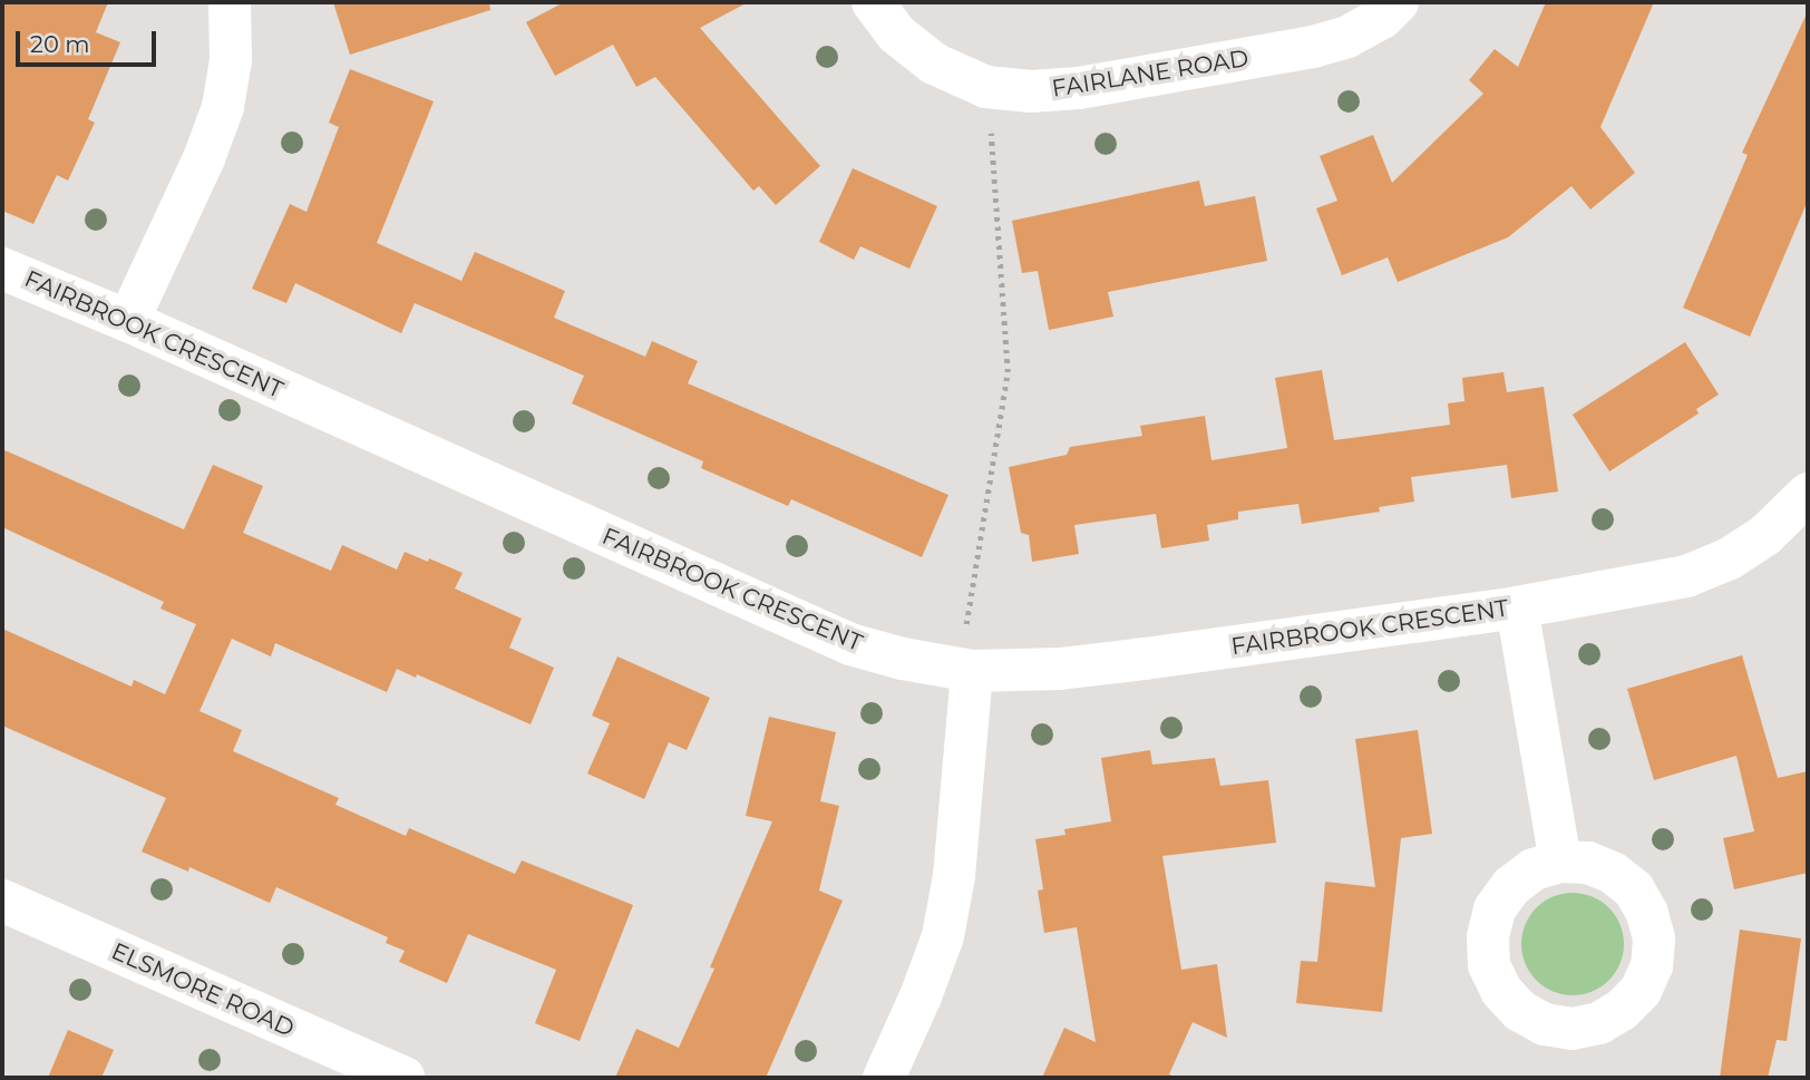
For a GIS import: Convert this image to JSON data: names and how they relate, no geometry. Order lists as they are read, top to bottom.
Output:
{
  "streets": {
    "street": ["FAIRLANE ROAD", "FAIRBROOK CRESCENT", "ELSMORE ROAD"]
  },
  "scale_bar": "20 m"
}
